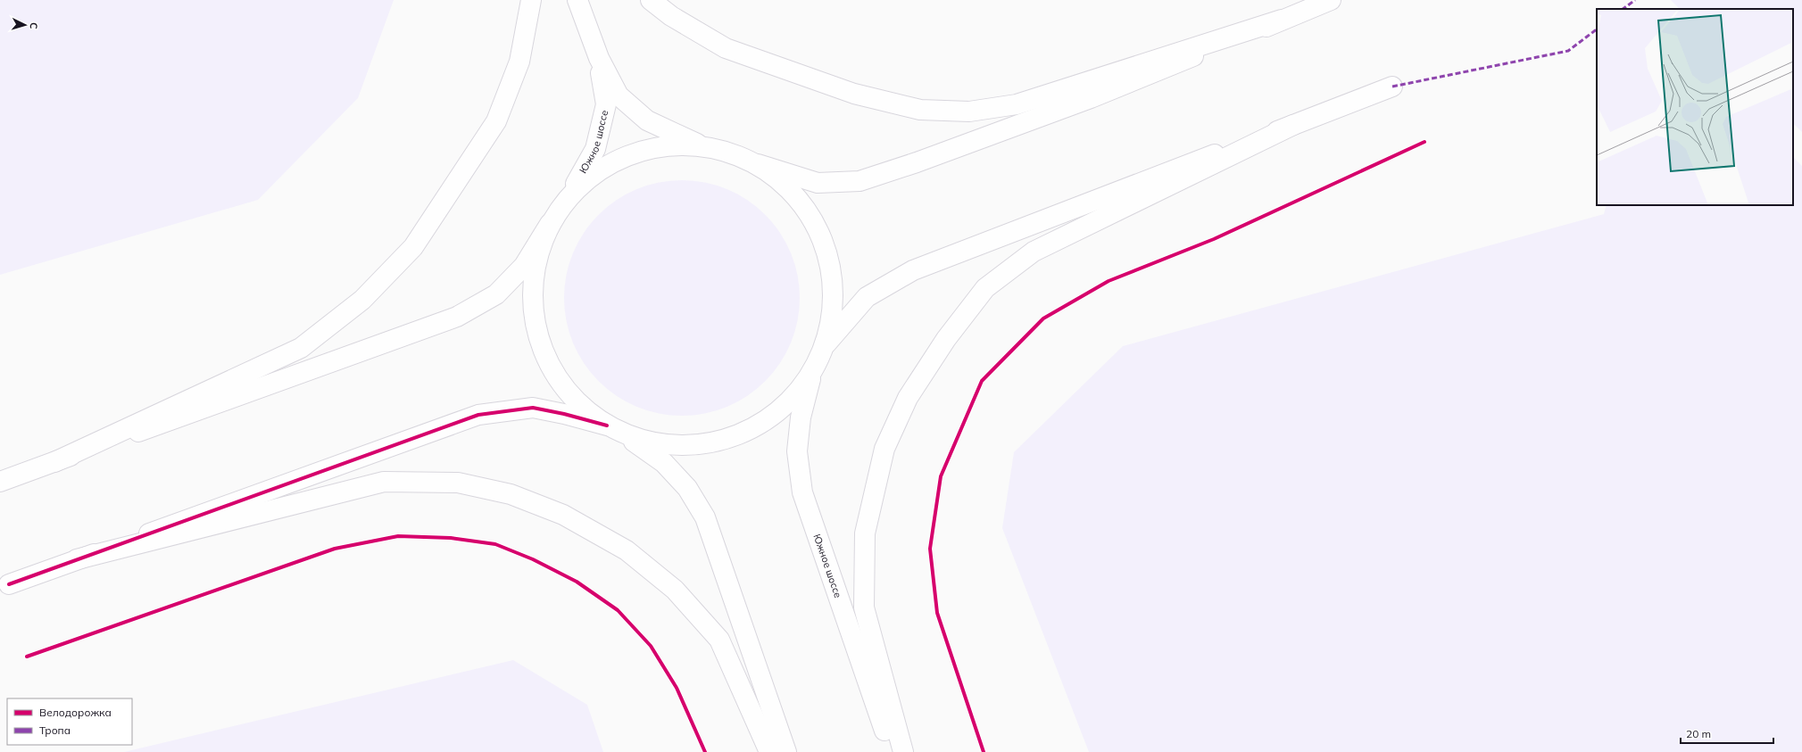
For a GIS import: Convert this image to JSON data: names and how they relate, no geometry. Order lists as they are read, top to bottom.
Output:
{
  "streets": {
    "main road": ["Южное шоссе"]
  },
  "legend": ["Велодорожка", "Тропа"],
  "scale_bar": "20 m",
  "north": "right"
}
